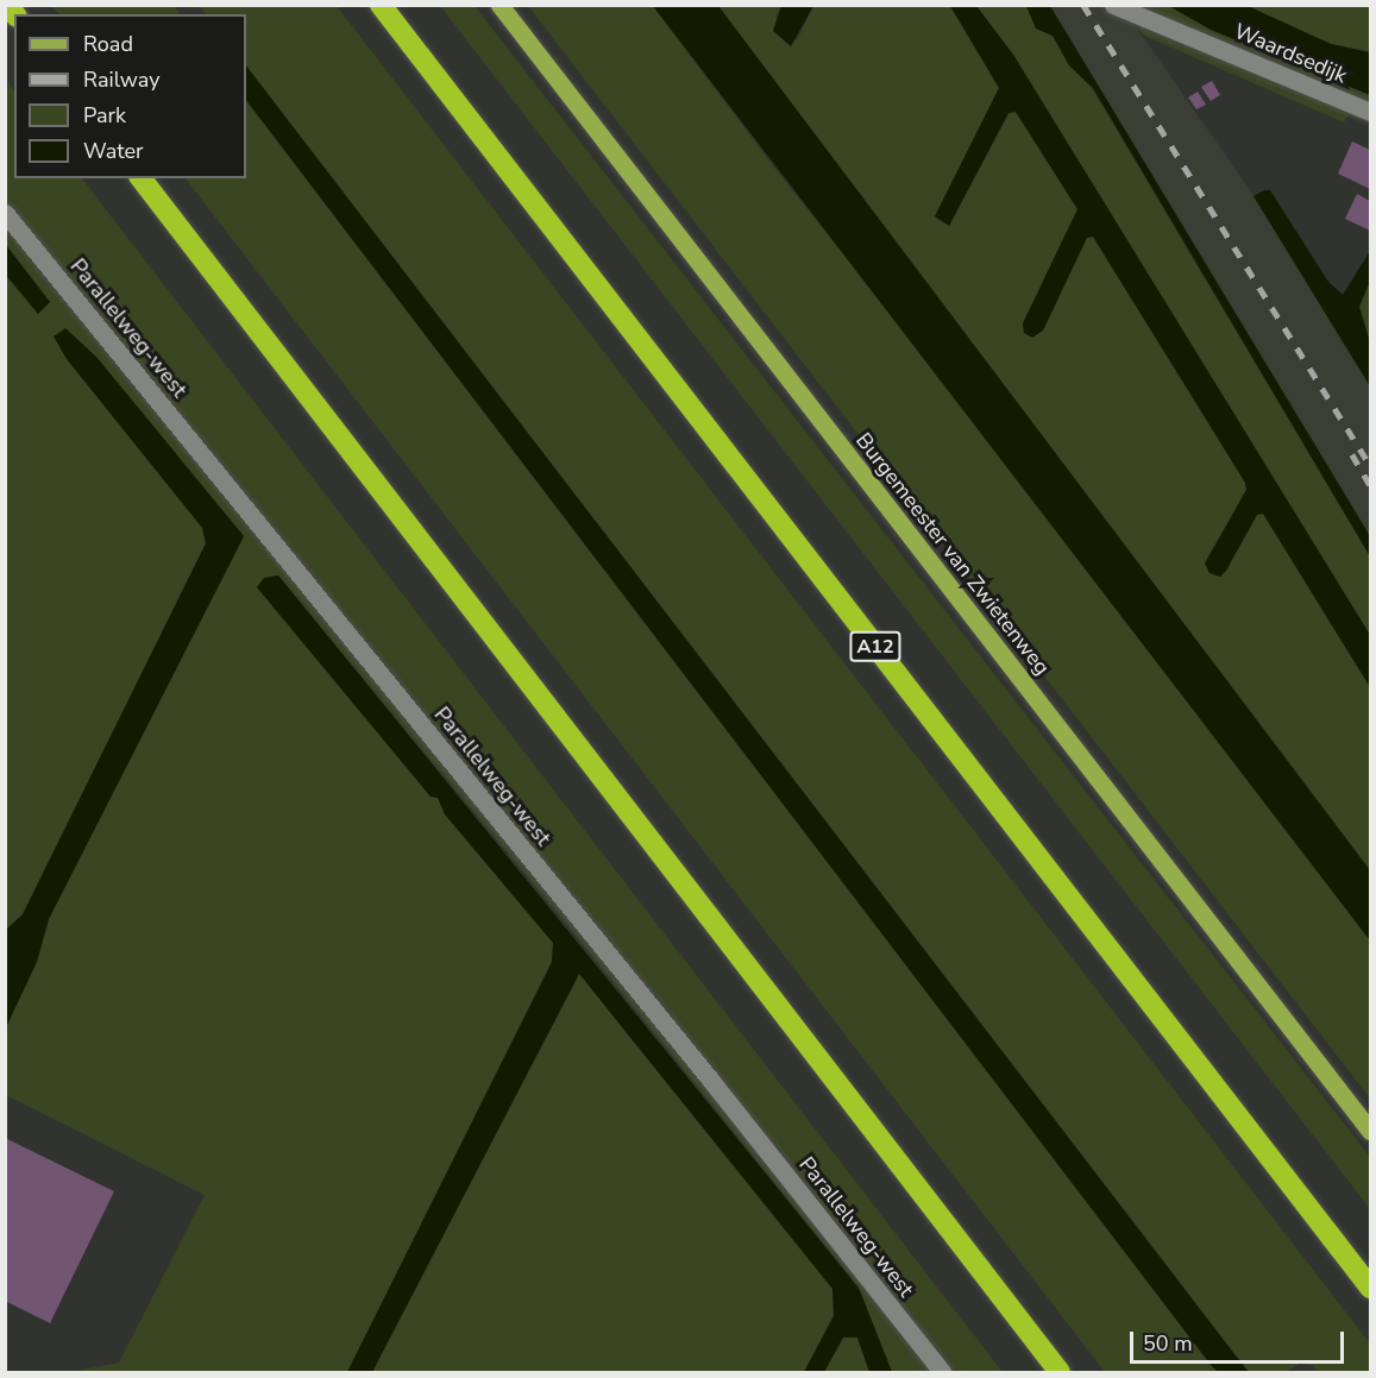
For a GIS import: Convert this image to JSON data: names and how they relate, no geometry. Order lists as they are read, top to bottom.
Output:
{
  "streets": {
    "highway": ["A12"],
    "main road": ["Burgemeester van Zwietenweg"],
    "street": ["Waardsedijk", "Parallelweg-west"]
  },
  "legend": [
    "Road",
    "Railway",
    "Park",
    "Water"
  ],
  "scale_bar": "50 m"
}
